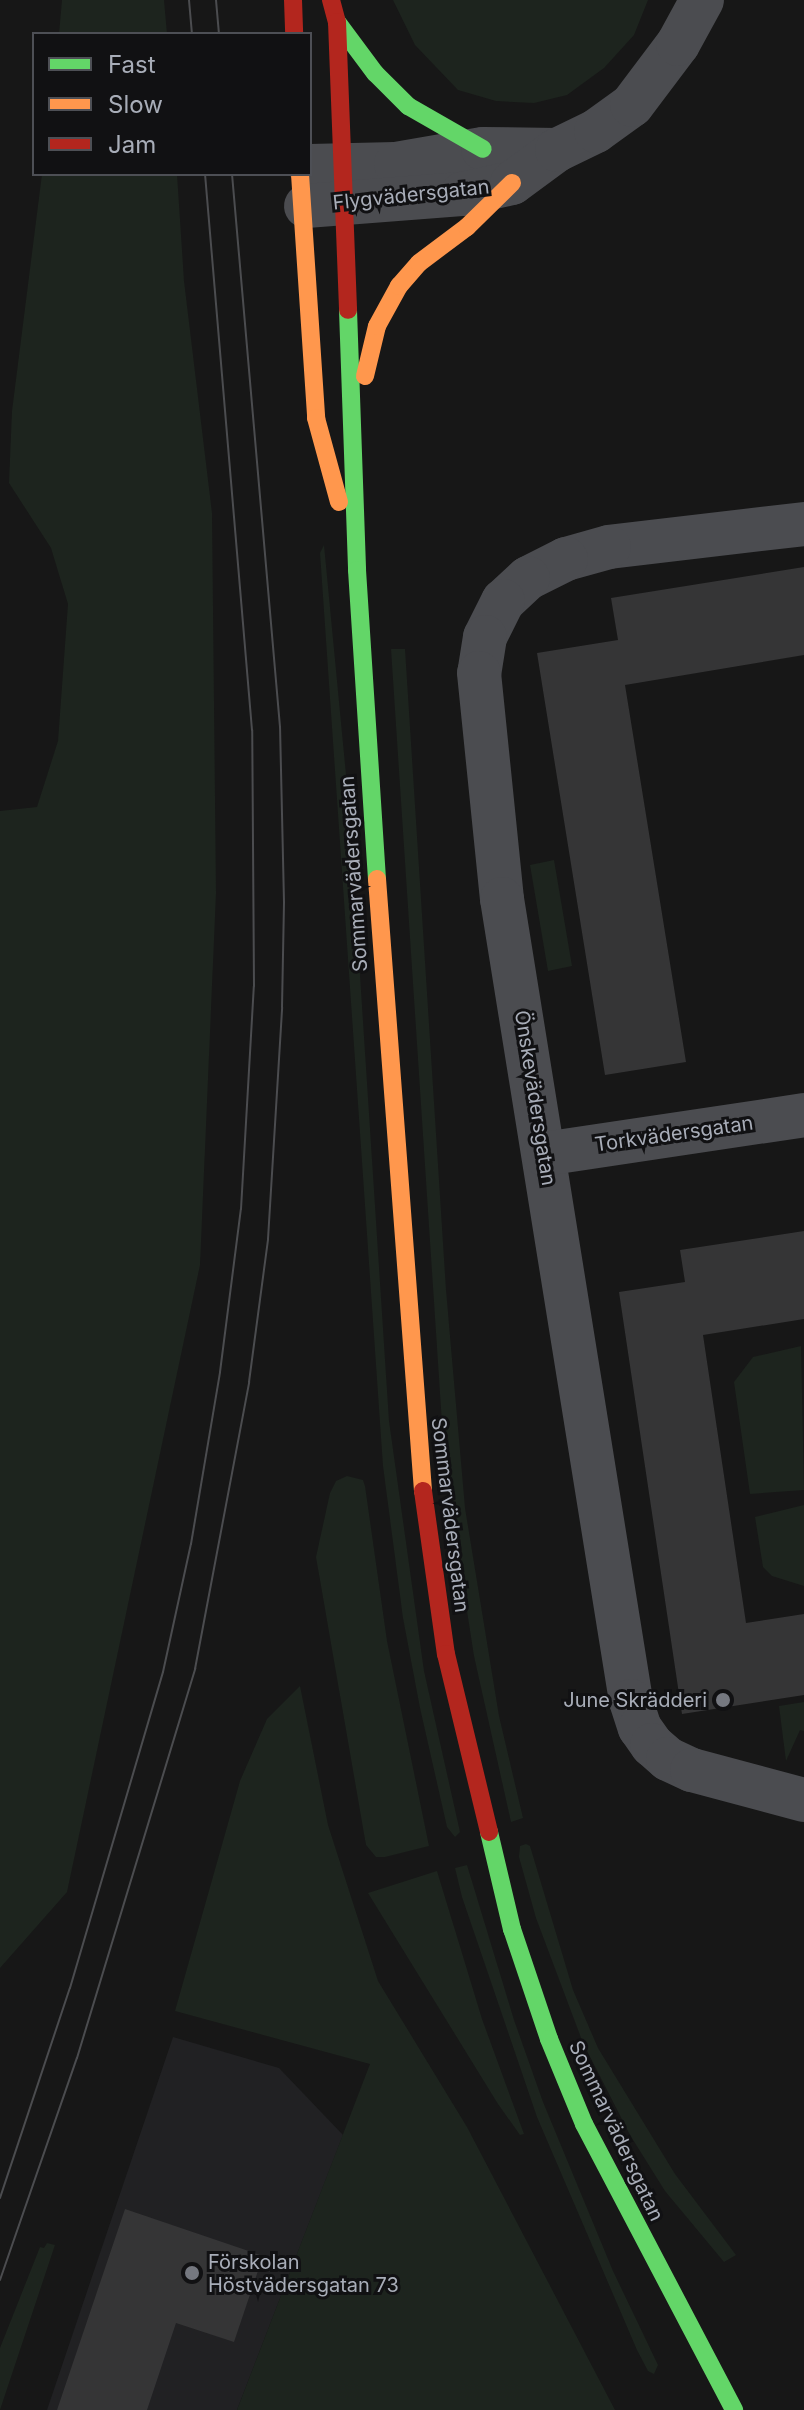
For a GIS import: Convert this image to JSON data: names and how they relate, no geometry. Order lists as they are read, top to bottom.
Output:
{
  "streets": {
    "street": [
      "Flygvädersgatan",
      "Sommarvädersgatan",
      "Önskevädersgatan",
      "Torkvädersgatan"
    ]
  },
  "crossings": [
    ["Flygvädersgatan", "Sommarvädersgatan"],
    ["Önskevädersgatan", "Torkvädersgatan"]
  ],
  "places": ["June Skrädderi", "Förskolan Höstvädersgatan 73"],
  "legend": ["Fast", "Slow", "Jam"]
}
